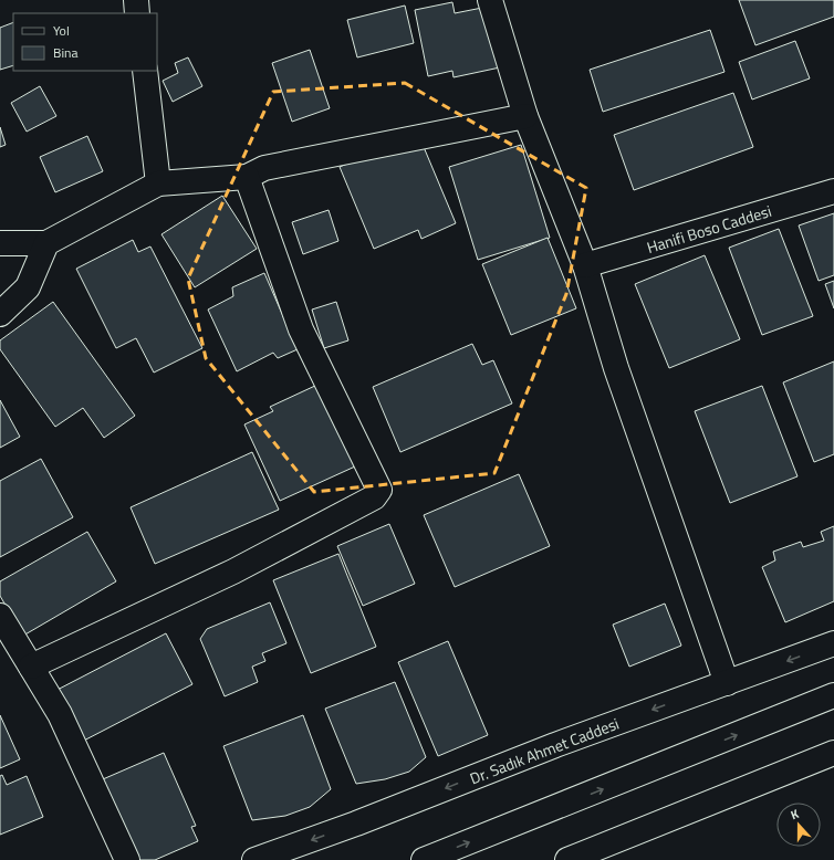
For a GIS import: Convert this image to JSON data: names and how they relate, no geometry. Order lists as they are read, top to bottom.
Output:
{
  "streets": {
    "street": ["Hanifi Boso Caddesi", "Dr. Sadık Ahmet Caddesi"]
  },
  "legend": ["Yol", "Bina"],
  "north": "top"
}
